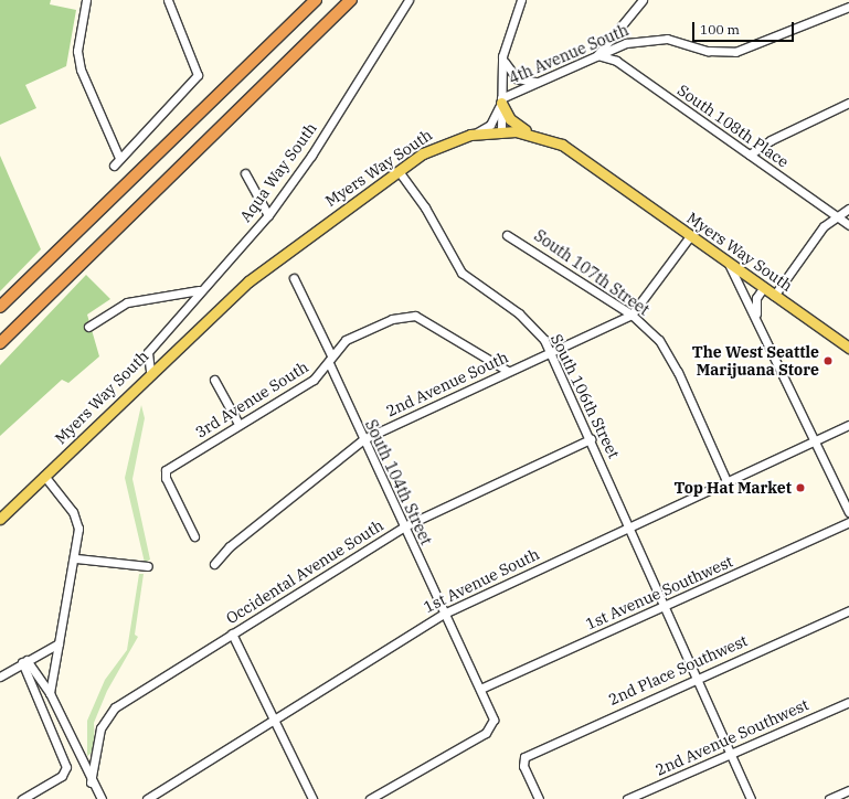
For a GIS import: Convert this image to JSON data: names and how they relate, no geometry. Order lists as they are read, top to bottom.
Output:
{
  "streets": {
    "main road": ["Myers Way South"],
    "street": [
      "4th Avenue South",
      "South 108th Place",
      "Aqua Way South",
      "South 107th Street",
      "2nd Avenue South",
      "South 106th Street",
      "3rd Avenue South",
      "South 104th Street",
      "Occidental Avenue South",
      "1st Avenue South",
      "1st Avenue Southwest",
      "2nd Place Southwest",
      "2nd Avenue Southwest"
    ]
  },
  "crossings": [
    ["4th Avenue South", "South 108th Place"],
    ["Myers Way South", "Aqua Way South"],
    ["Myers Way South", "2nd Avenue South"],
    ["Myers Way South", "South 106th Street"],
    ["South 107th Street", "2nd Avenue South"],
    ["South 107th Street", "1st Avenue South"],
    ["2nd Avenue South", "South 106th Street"],
    ["2nd Avenue South", "3rd Avenue South"],
    ["2nd Avenue South", "South 104th Street"],
    ["South 106th Street", "Occidental Avenue South"],
    ["South 106th Street", "1st Avenue South"],
    ["South 106th Street", "1st Avenue Southwest"],
    ["South 106th Street", "2nd Place Southwest"],
    ["South 106th Street", "2nd Avenue Southwest"],
    ["3rd Avenue South", "South 104th Street"],
    ["South 104th Street", "Occidental Avenue South"],
    ["South 104th Street", "1st Avenue South"],
    ["South 104th Street", "1st Avenue Southwest"]
  ],
  "places": ["The West Seattle Marijuana Store", "Top Hat Market"],
  "scale_bar": "100 m"
}
